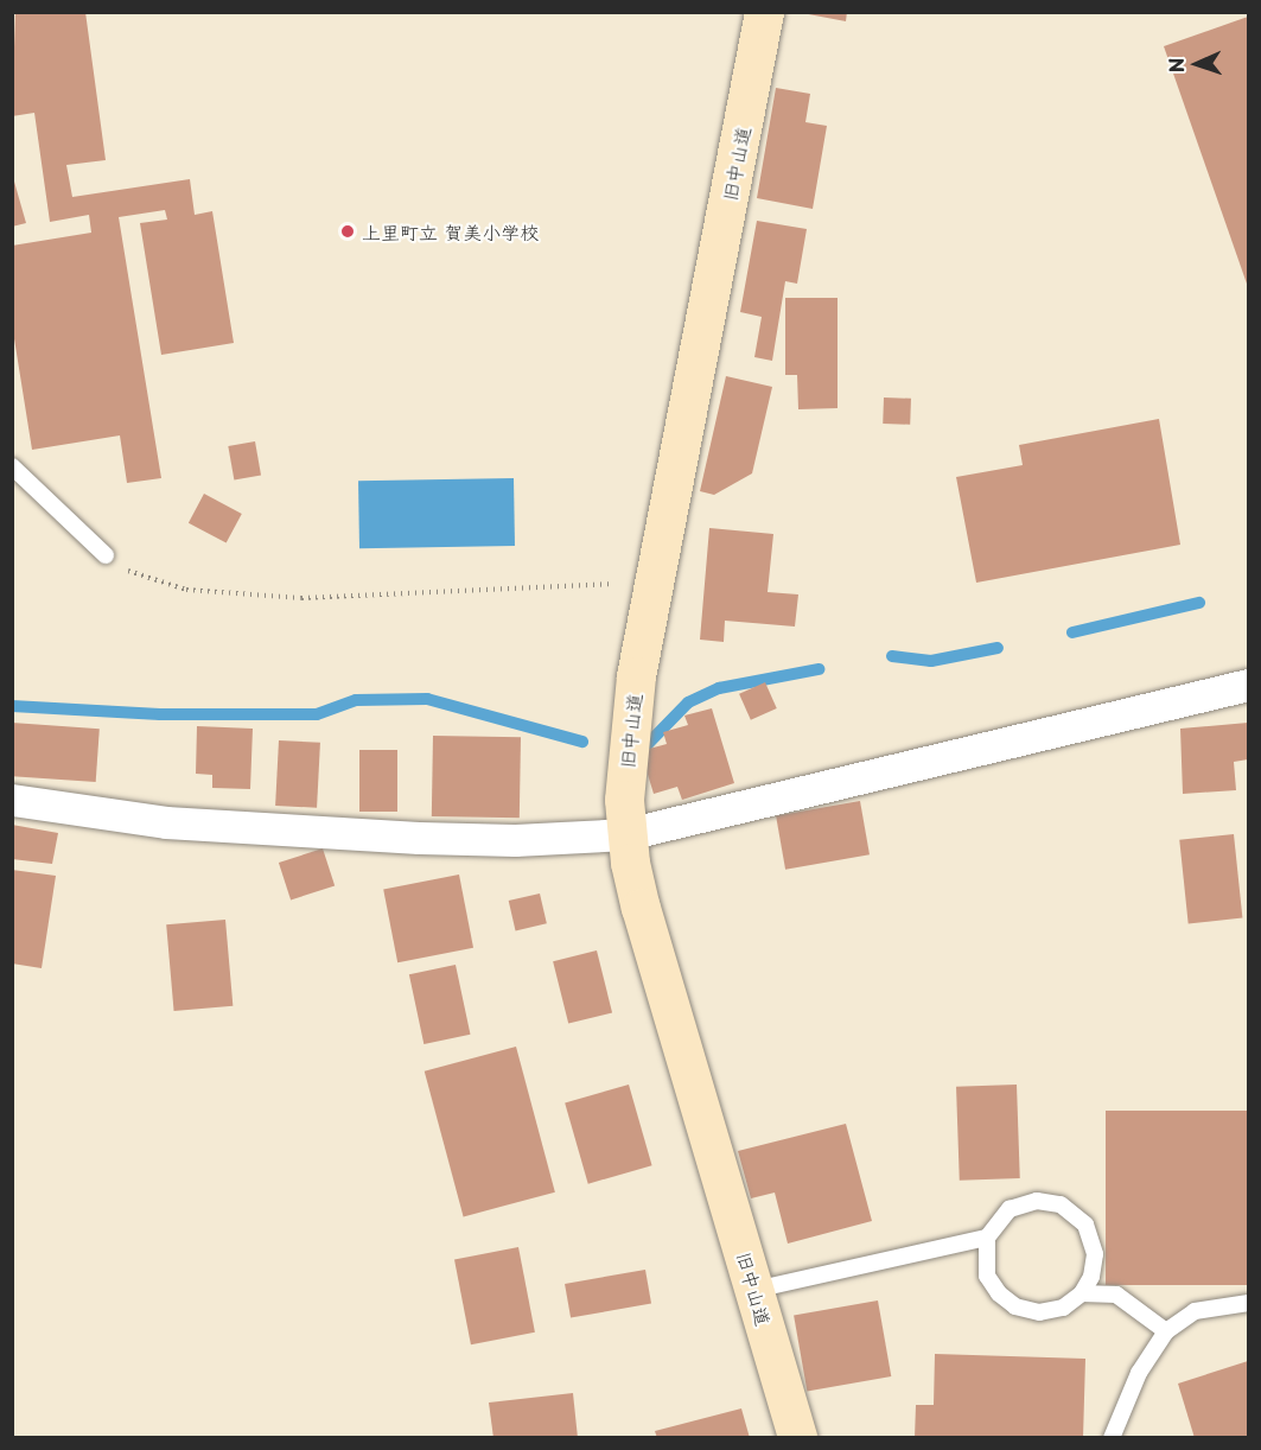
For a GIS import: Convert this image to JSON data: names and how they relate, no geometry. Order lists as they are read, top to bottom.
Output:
{
  "streets": {
    "main road": ["旧中山道"]
  },
  "places": ["上里町立 賀美小学校"],
  "north": "left"
}
